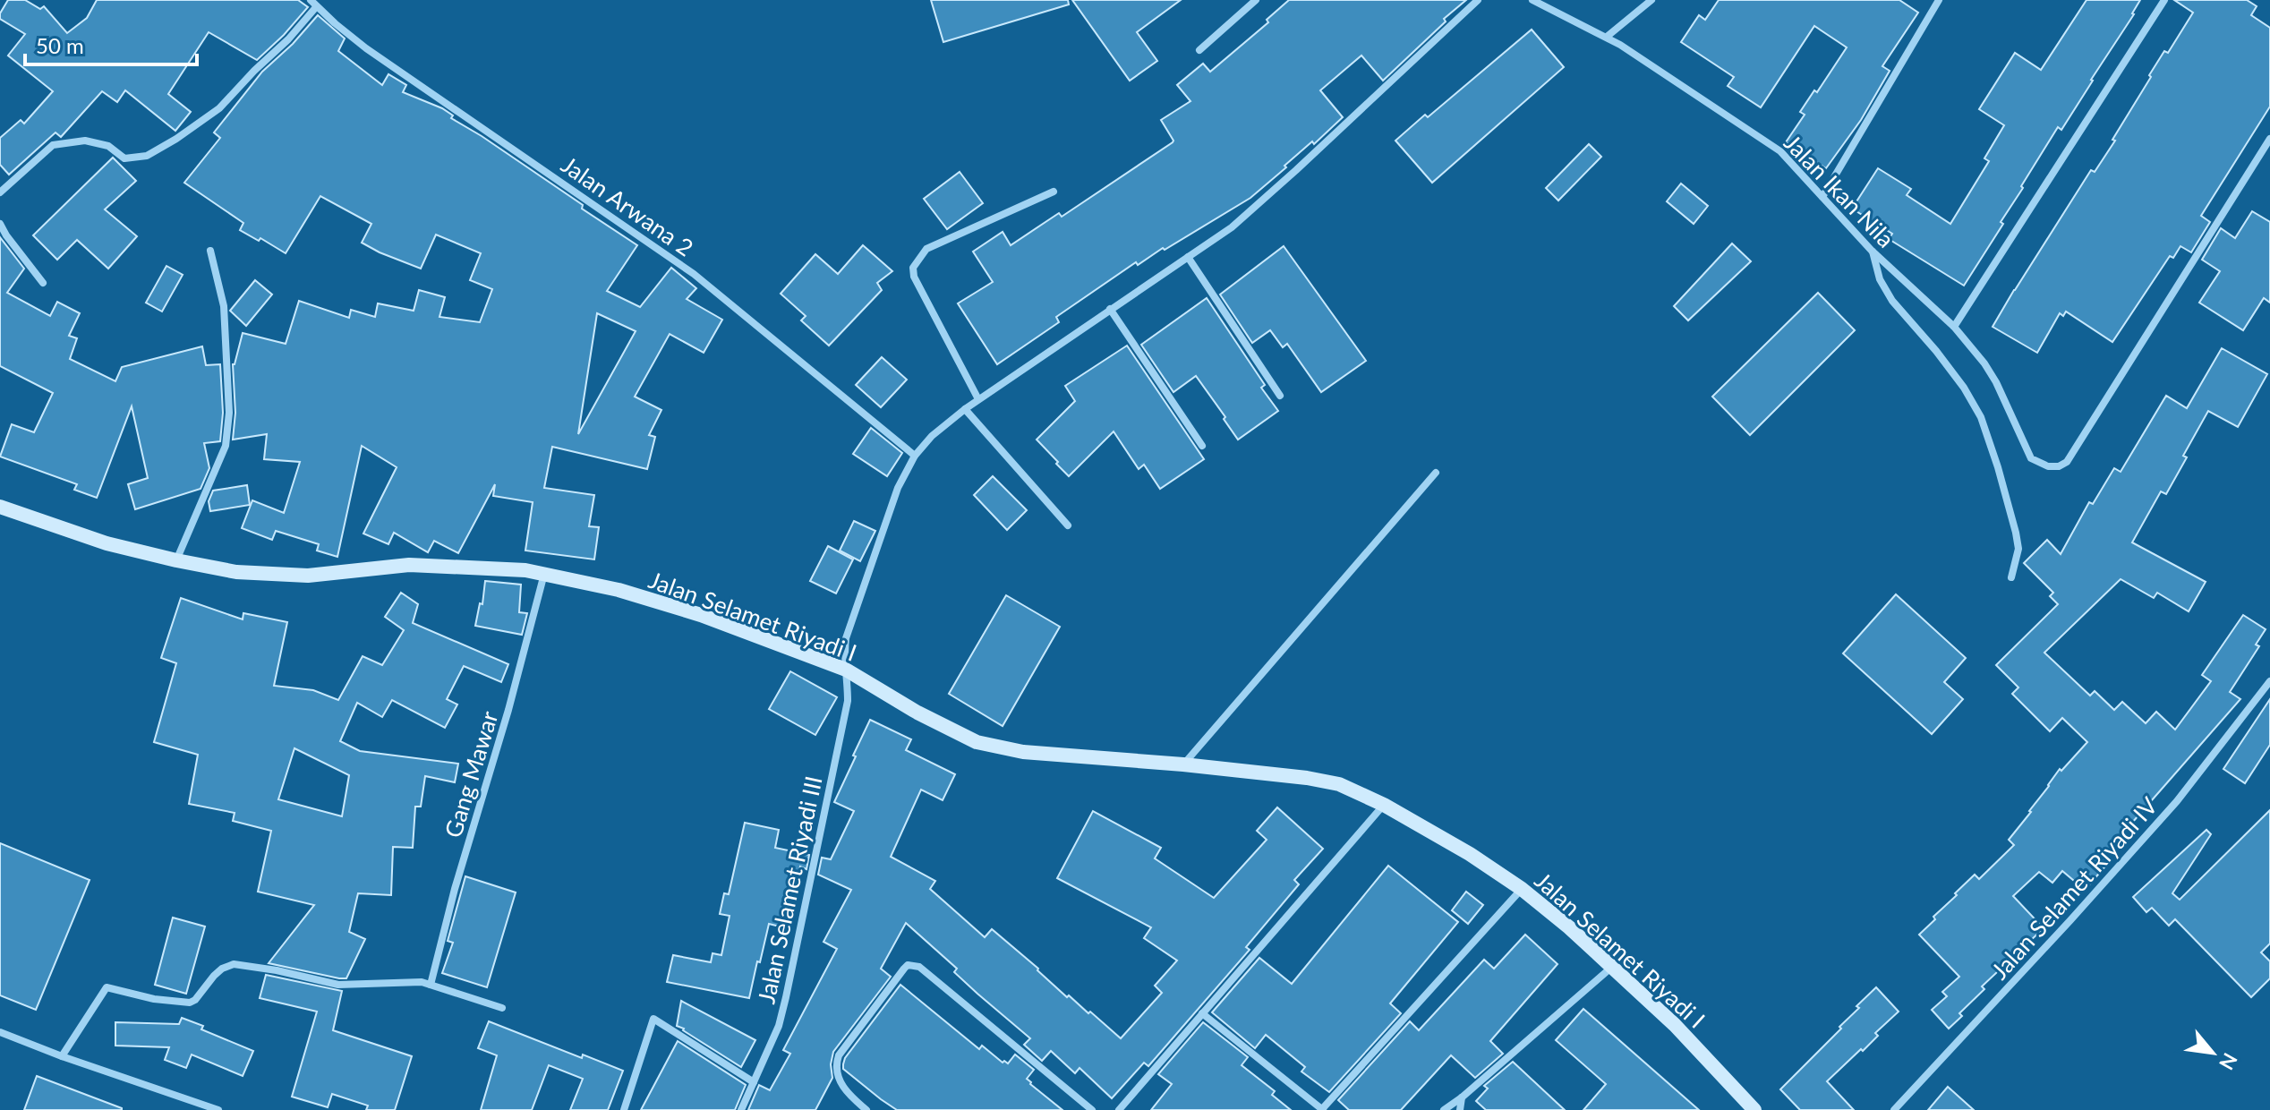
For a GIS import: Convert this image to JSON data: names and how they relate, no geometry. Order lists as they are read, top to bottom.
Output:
{
  "streets": {
    "main road": ["Jalan Selamet Riyadi I"],
    "street": [
      "Jalan Ikan Nila",
      "Jalan Arwana 2",
      "Gang Mawar",
      "Jalan Selamet Riyadi IV",
      "Jalan Selamet Riyadi III"
    ]
  },
  "crossings": [
    ["Jalan Arwana 2", "Jalan Selamet Riyadi III"],
    ["Jalan Selamet Riyadi I", "Gang Mawar"],
    ["Jalan Selamet Riyadi I", "Jalan Selamet Riyadi III"]
  ],
  "scale_bar": "50 m",
  "north": "bottom right"
}
